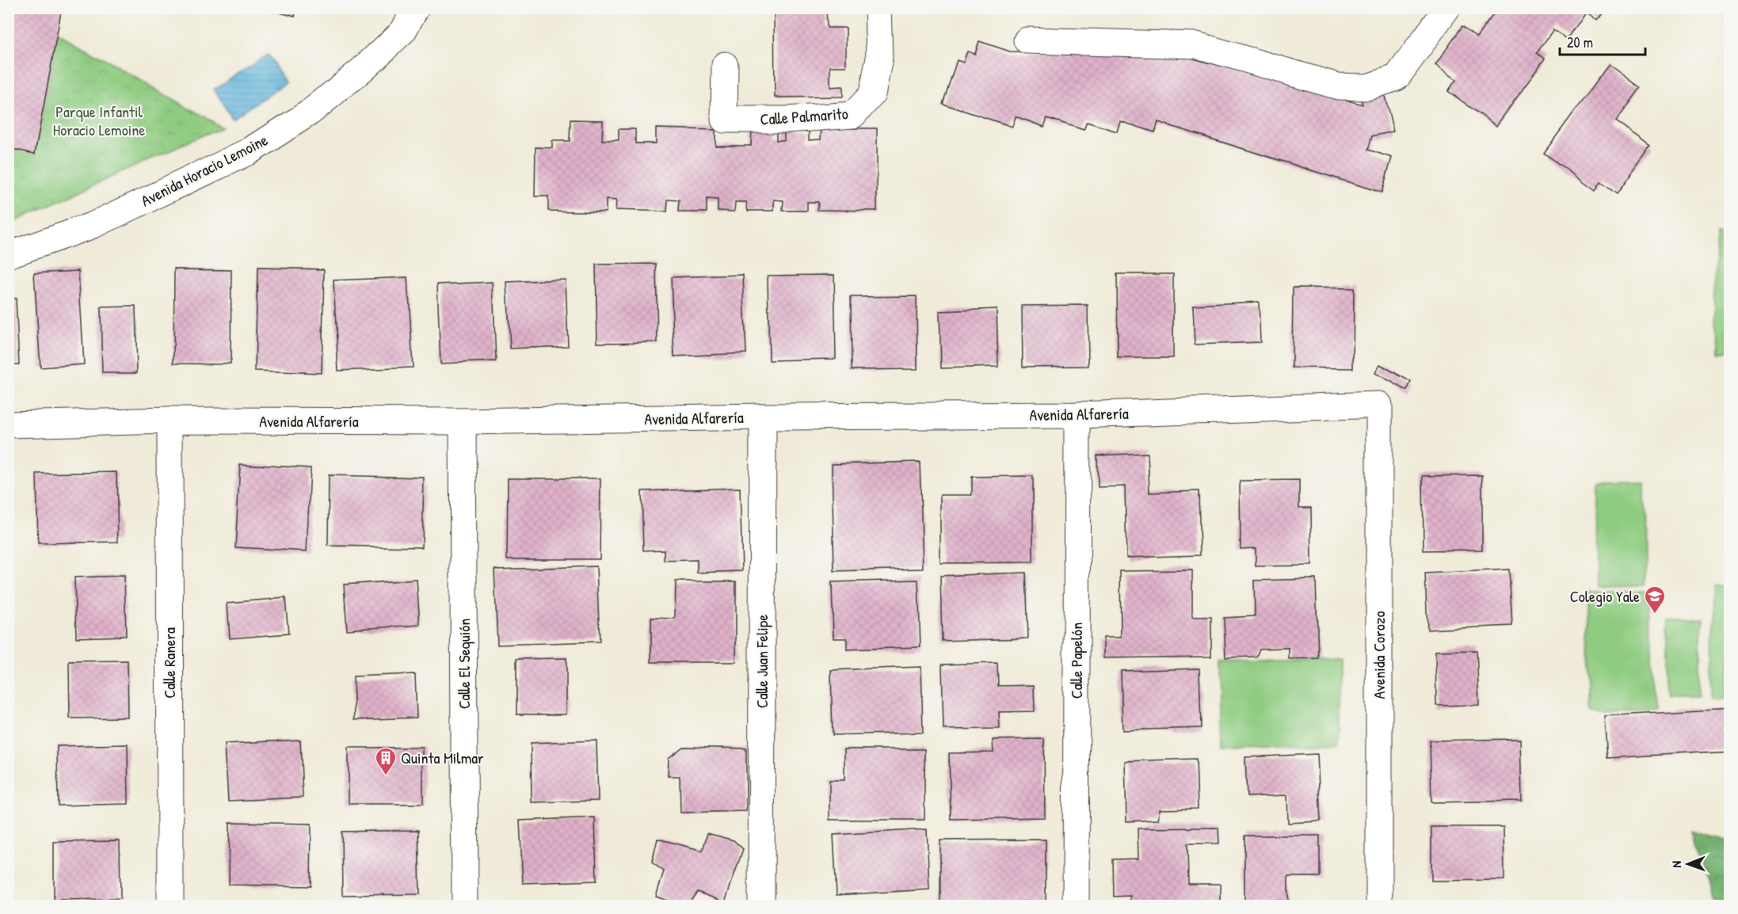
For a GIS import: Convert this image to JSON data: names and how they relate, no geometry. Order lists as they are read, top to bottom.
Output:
{
  "streets": {
    "street": [
      "Calle Palmarito",
      "Avenida Horacio Lemoine",
      "Avenida Alfarería",
      "Avenida Corozo",
      "Calle Papelón",
      "Calle Juan Felipe",
      "Calle Ranera",
      "Calle El Sequión"
    ]
  },
  "crossings": [
    ["Avenida Alfarería", "Avenida Corozo"],
    ["Avenida Alfarería", "Calle Papelón"],
    ["Avenida Alfarería", "Calle Juan Felipe"],
    ["Avenida Alfarería", "Calle Ranera"],
    ["Avenida Alfarería", "Calle El Sequión"]
  ],
  "parks": ["Parque Infantil Horacio Lemoine"],
  "places": {
    "school or university": ["Colegio Yale"],
    "building": ["Quinta Milmar"]
  },
  "scale_bar": "20 m",
  "north": "left"
}
